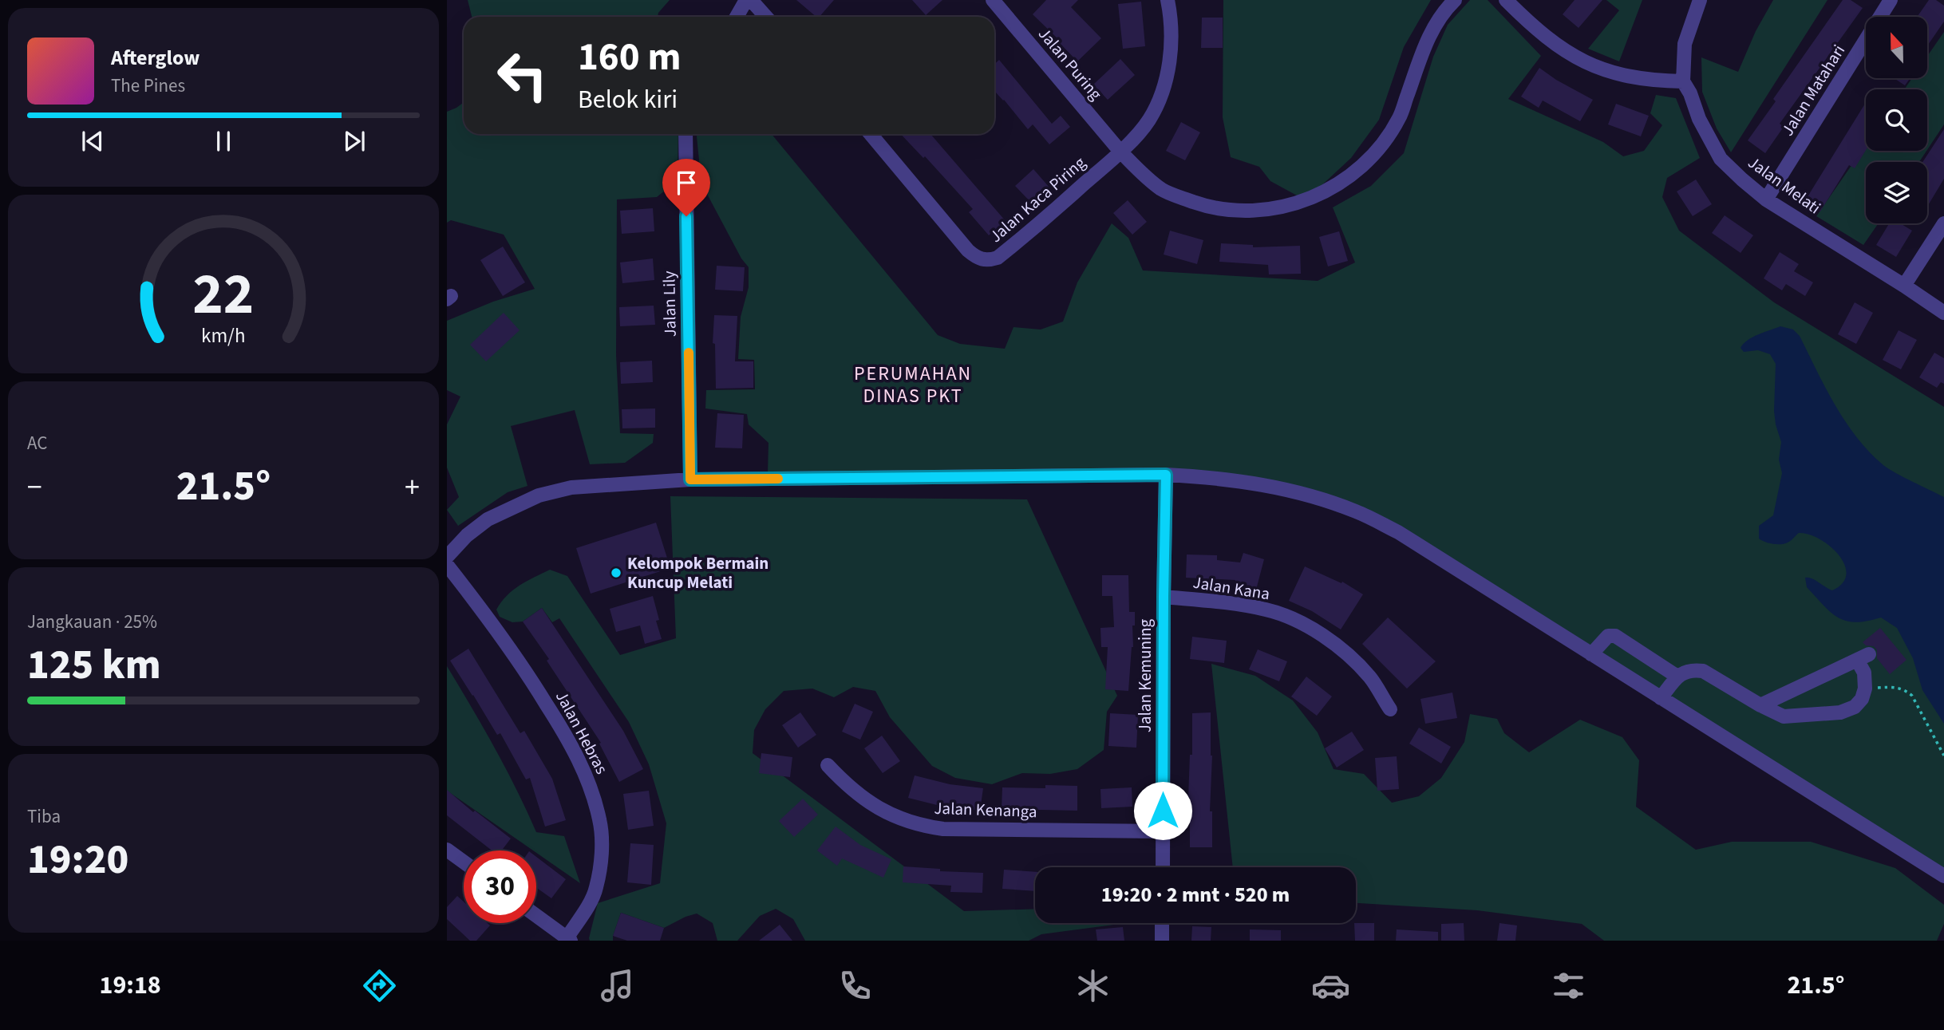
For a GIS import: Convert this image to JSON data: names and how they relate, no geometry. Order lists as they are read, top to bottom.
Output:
{
  "streets": {
    "street": [
      "Jalan Puring",
      "Jalan Matahari",
      "Jalan Melati",
      "Jalan Kaca Piring",
      "Jalan Lily",
      "Jalan Kana",
      "Jalan Kemuning",
      "Jalan Hebras",
      "Jalan Kenanga"
    ]
  },
  "crossings": [
    ["Jalan Puring", "Jalan Kaca Piring"],
    ["Jalan Matahari", "Jalan Melati"],
    ["Jalan Kana", "Jalan Kemuning"],
    ["Jalan Kemuning", "Jalan Kenanga"]
  ],
  "districts": ["PERUMAHAN DINAS PKT"],
  "places": ["Kelompok Bermain Kuncup Melati"],
  "north": "top",
  "page": {
    "turn": ["160 m", "Belok kiri"],
    "song": ["Afterglow", "The Pines"],
    "tile": [
      "AC",
      ["Jangkauan · 25%", "125 km"],
      ["Tiba", "19:20"]
    ],
    "heat": ["−", "21.5°", "+"],
    "limit": "30",
    "trip": "19:20 · 2 mnt · 520 m",
    "tabs": ["19:18", "21.5°"],
    "gauge": ["22", "km/h"]
  }
}
